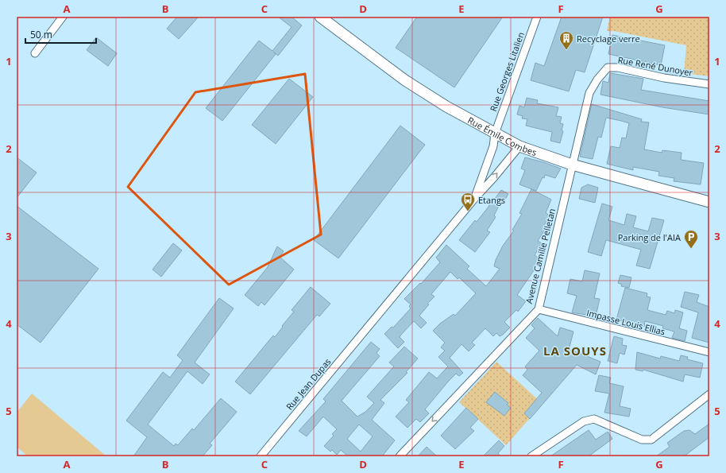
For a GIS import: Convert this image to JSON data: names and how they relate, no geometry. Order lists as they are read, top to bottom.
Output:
{
  "streets": {
    "street": [
      "Rue René Dunoyer",
      "Rue Georges Litalien",
      "Rue Émile Combes",
      "Avenue Camille Pelletan",
      "Impasse Louis Ellias",
      "Rue Jean Dupas"
    ]
  },
  "crossings": [
    ["Rue René Dunoyer", "Rue Émile Combes"],
    ["Rue René Dunoyer", "Avenue Camille Pelletan"],
    ["Rue Georges Litalien", "Rue Émile Combes"],
    ["Rue Georges Litalien", "Rue Jean Dupas"],
    ["Rue Émile Combes", "Avenue Camille Pelletan"],
    ["Rue Émile Combes", "Rue Jean Dupas"],
    ["Avenue Camille Pelletan", "Impasse Louis Ellias"]
  ],
  "one_way": ["Avenue Camille Pelletan"],
  "districts": ["LA SOUYS"],
  "places": {
    "building": ["Recyclage verre"],
    "bus stop": ["Etangs"],
    "parking": ["Parking de l'AIA"]
  },
  "scale_bar": "50 m",
  "grid": {
    "columns": [
      "A",
      "B",
      "C",
      "D",
      "E",
      "F",
      "G"
    ],
    "rows": [
      "1",
      "2",
      "3",
      "4",
      "5"
    ]
  }
}
